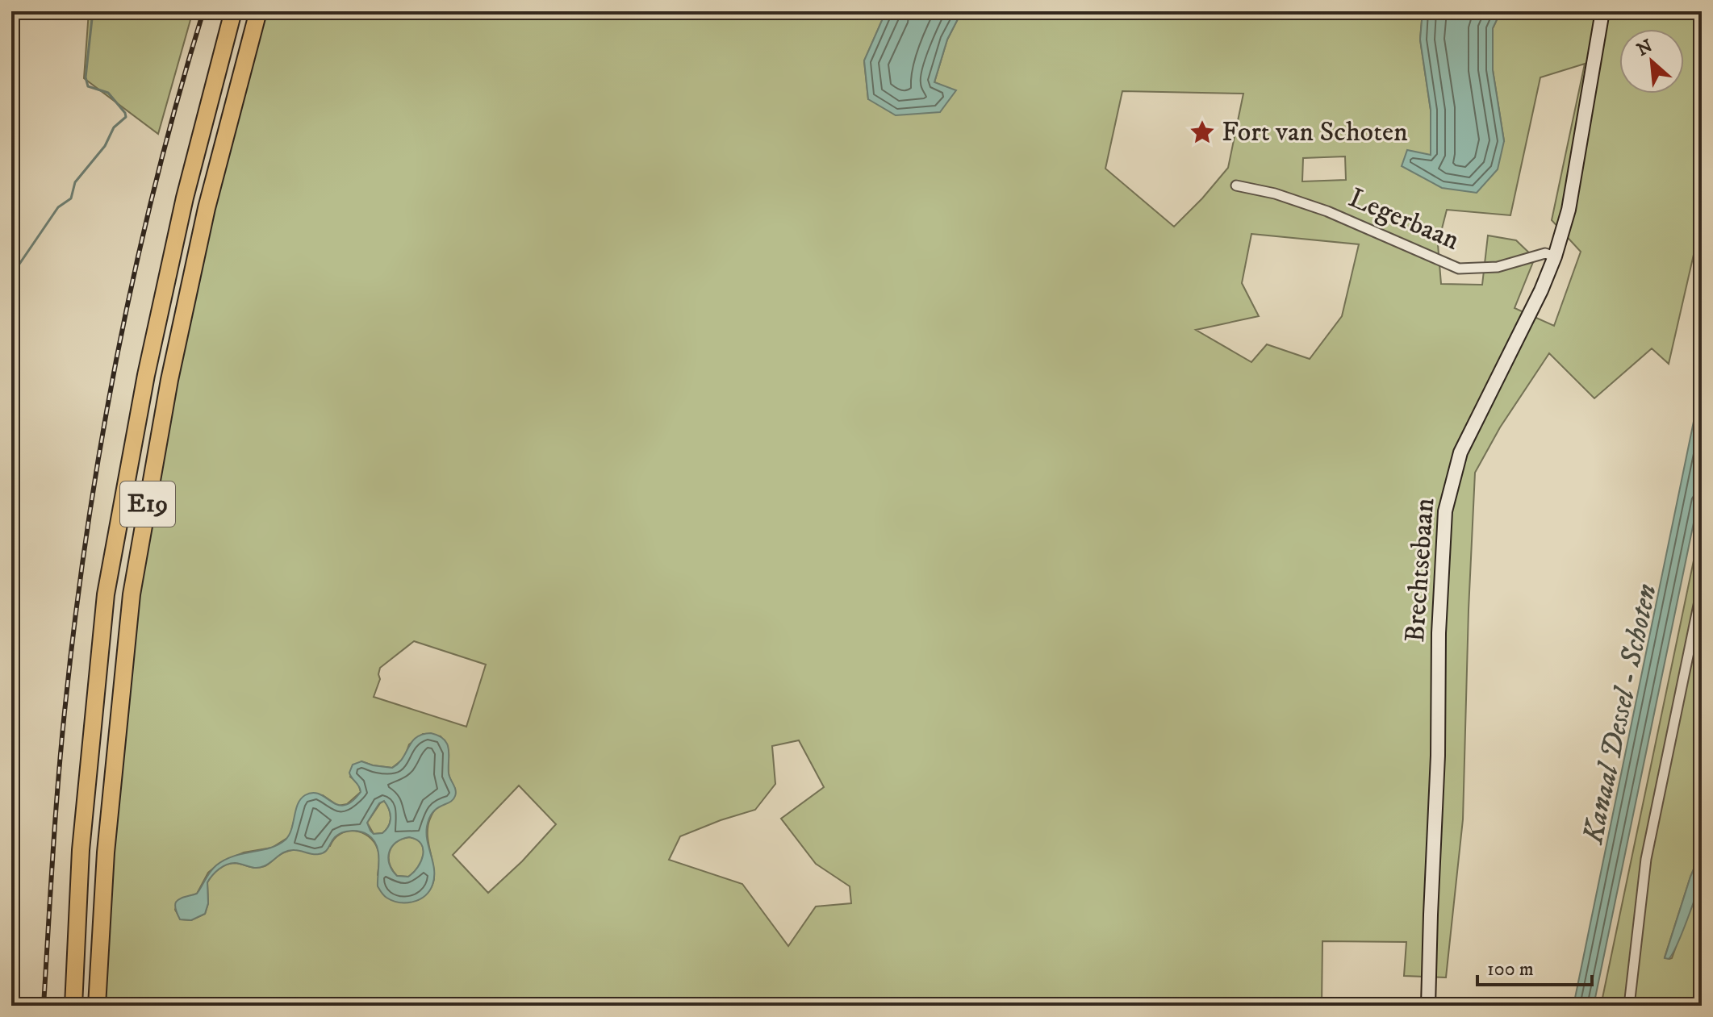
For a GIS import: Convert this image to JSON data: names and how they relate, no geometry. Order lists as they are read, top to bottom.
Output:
{
  "streets": {
    "highway": ["E19"],
    "main road": ["Brechtsebaan"],
    "street": ["Legerbaan"]
  },
  "crossings": [
    ["Legerbaan", "Brechtsebaan"]
  ],
  "water": ["Kanaal Dessel - Schoten"],
  "places": {
    "place": ["Fort van Schoten"]
  },
  "scale_bar": "100 m",
  "north": "top left"
}
